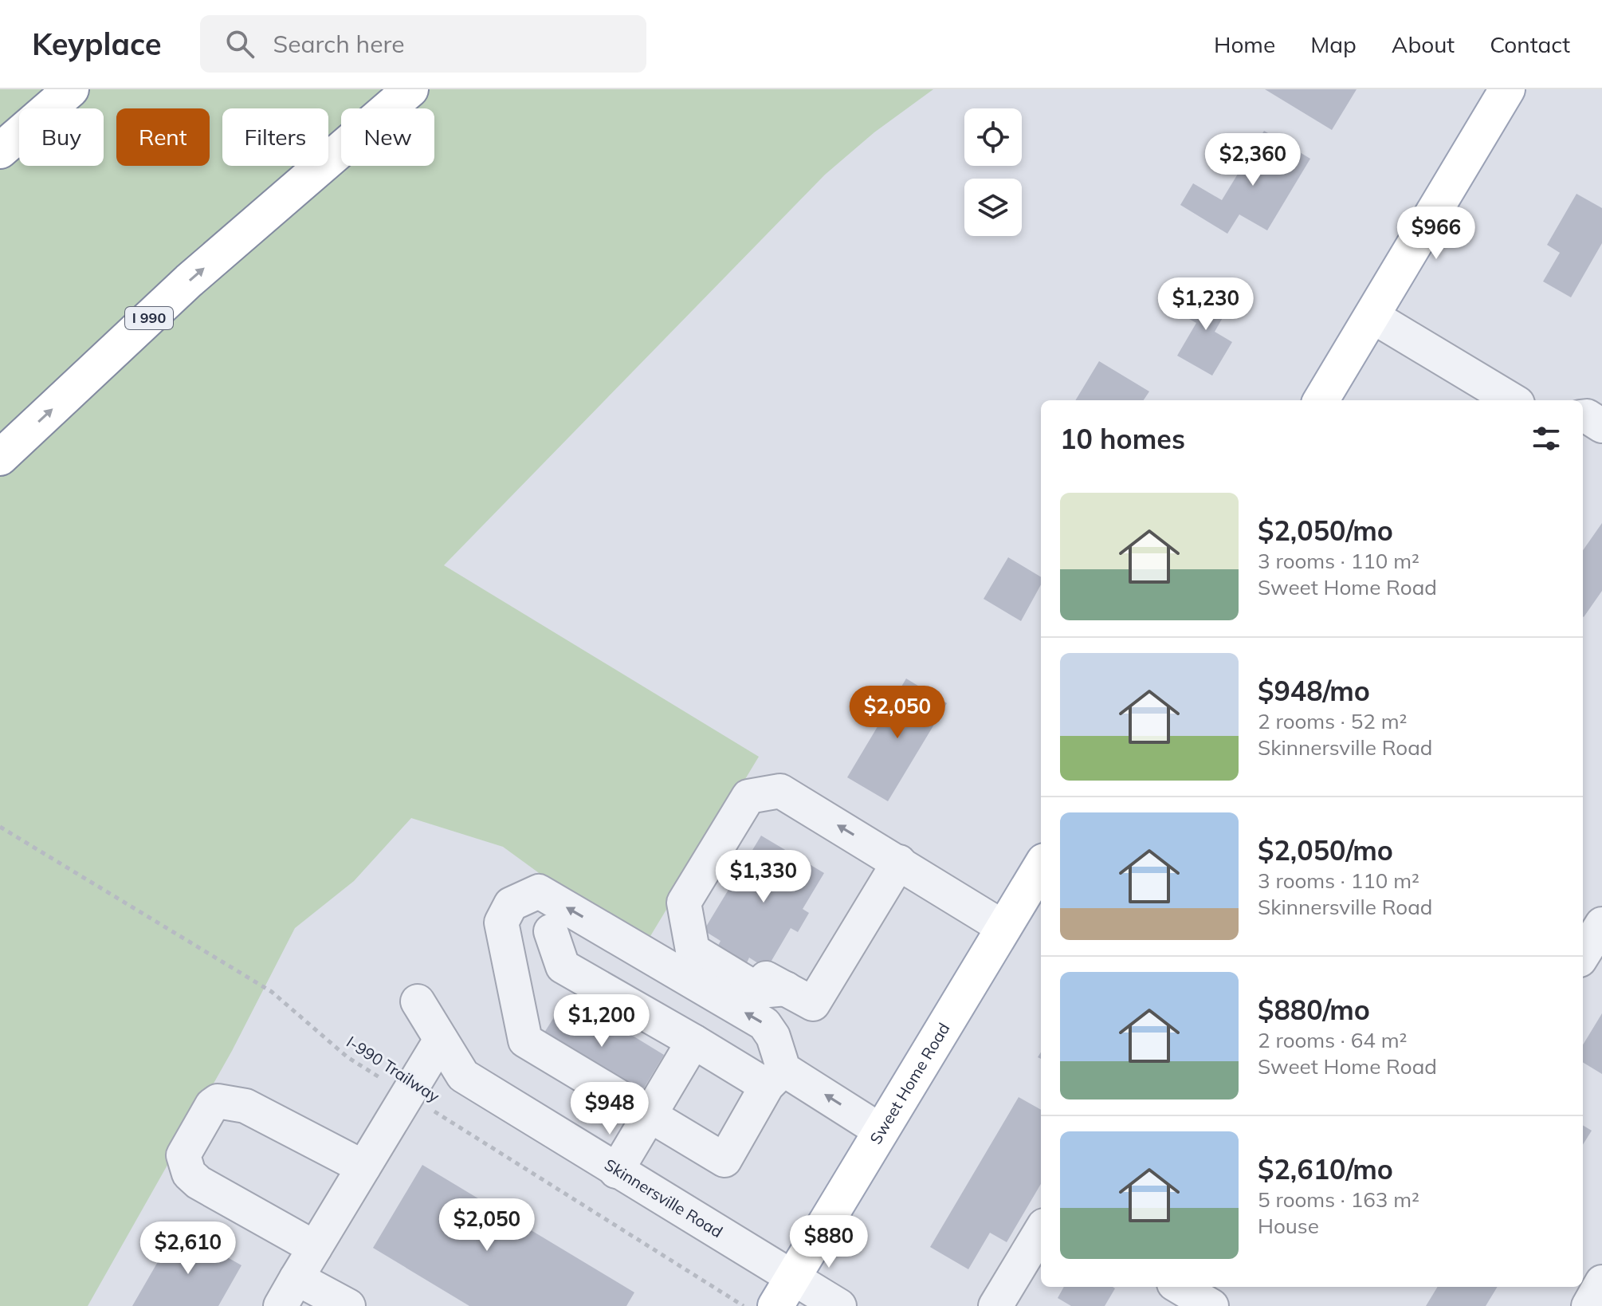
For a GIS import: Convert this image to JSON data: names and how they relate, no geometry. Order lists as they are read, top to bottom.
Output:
{
  "streets": {
    "main road": ["I 990", "Sweet Home Road"],
    "street": ["Skinnersville Road"],
    "path": ["I-990 Trailway"]
  },
  "crossings": [
    ["Sweet Home Road", "Skinnersville Road"]
  ],
  "page": {
    "header": "Keyplace",
    "search": "Search here",
    "nav": [
      "Home",
      "Map",
      "About",
      "Contact"
    ],
    "chip": [
      "Buy",
      "Rent",
      "Filters",
      "New"
    ],
    "price": [
      "$2,360",
      "$966",
      "$1,230",
      "$2,050",
      "$1,330",
      "$1,200",
      "$948",
      "$2,050",
      "$880",
      "$2,610"
    ],
    "heading": "10 homes",
    "list": [
      {
        "name": "$2,050/mo",
        "note": "3 rooms · 110 m² · Sweet Home Road"
      },
      {
        "name": "$948/mo",
        "note": "2 rooms · 52 m² · Skinnersville Road"
      },
      {
        "name": "$2,050/mo",
        "note": "3 rooms · 110 m² · Skinnersville Road"
      },
      {
        "name": "$880/mo",
        "note": "2 rooms · 64 m² · Sweet Home Road"
      },
      {
        "name": "$2,610/mo",
        "note": "5 rooms · 163 m² · House"
      }
    ]
  }
}
